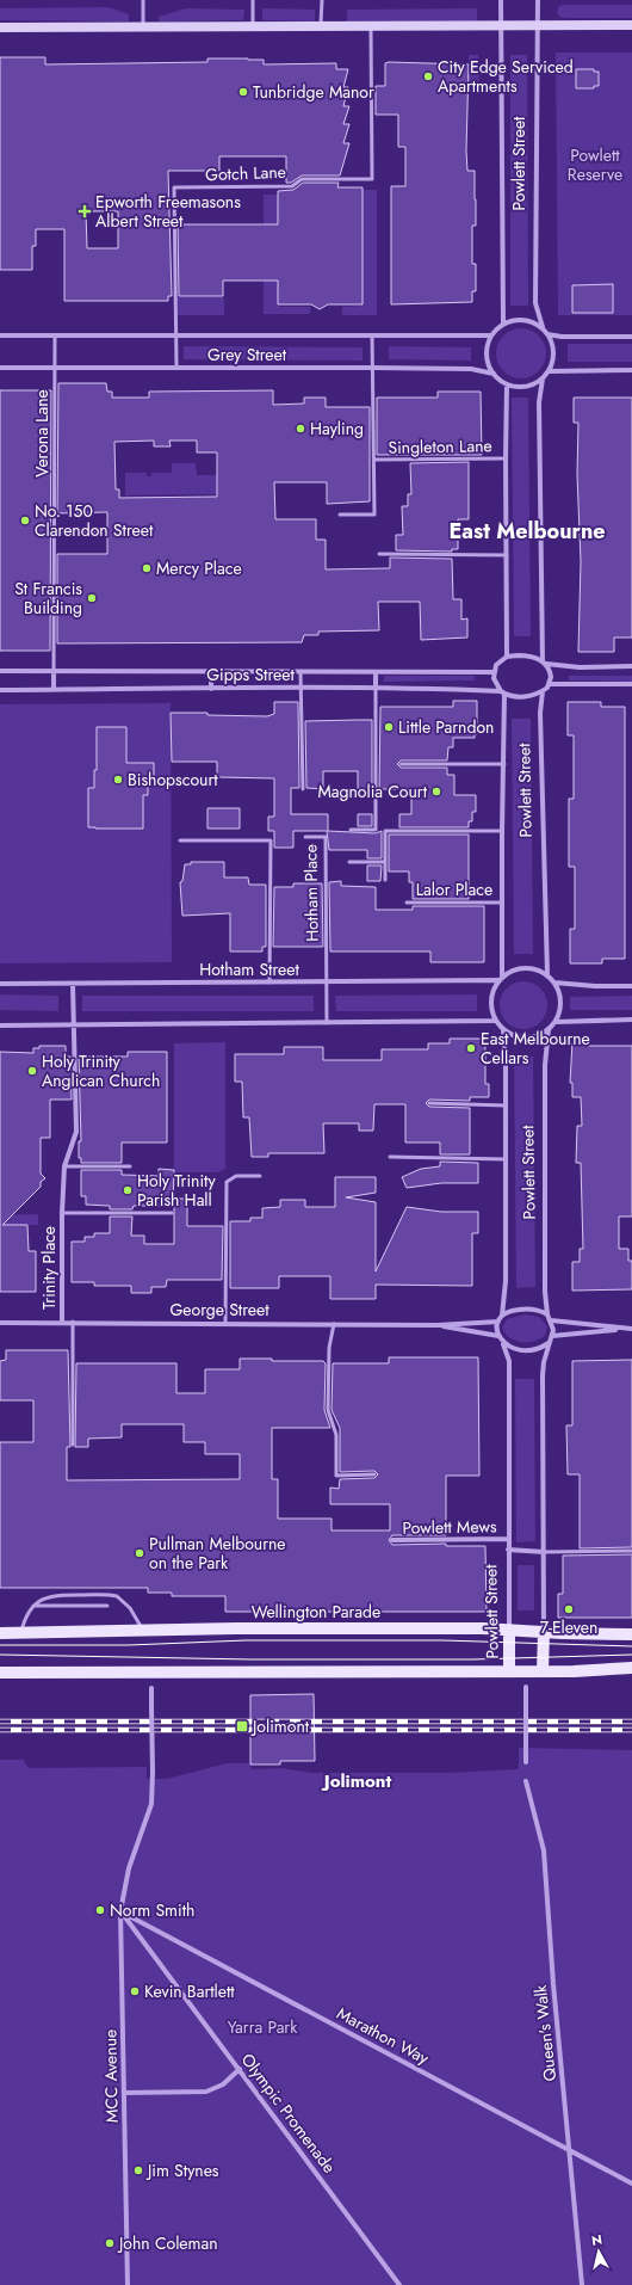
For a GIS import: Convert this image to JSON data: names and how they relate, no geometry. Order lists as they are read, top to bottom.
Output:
{
  "streets": {
    "main road": ["Powlett Street", "Wellington Parade"],
    "street": [
      "Grey Street",
      "Gipps Street",
      "Hotham Street",
      "Trinity Place",
      "George Street",
      "Powlett Mews",
      "Queen's Walk",
      "Marathon Way",
      "MCC Avenue",
      "Olympic Promenade"
    ],
    "lane": [
      "Gotch Lane",
      "Verona Lane",
      "Singleton Lane",
      "Lalor Place",
      "Hotham Place"
    ]
  },
  "crossings": [
    ["Powlett Street", "Grey Street"],
    ["Powlett Street", "Gipps Street"],
    ["Powlett Street", "Lalor Place"],
    ["Powlett Street", "Hotham Street"],
    ["Powlett Street", "George Street"],
    ["Powlett Street", "Powlett Mews"],
    ["Powlett Street", "Wellington Parade"],
    ["Gotch Lane", "Grey Street"],
    ["Grey Street", "Verona Lane"],
    ["Grey Street", "Singleton Lane"],
    ["Verona Lane", "Gipps Street"],
    ["Hotham Place", "Hotham Street"],
    ["Hotham Street", "Trinity Place"],
    ["Trinity Place", "George Street"],
    ["Queen's Walk", "Marathon Way"],
    ["Marathon Way", "MCC Avenue"],
    ["Marathon Way", "Olympic Promenade"],
    ["MCC Avenue", "Olympic Promenade"]
  ],
  "districts": ["East Melbourne", "Jolimont"],
  "parks": ["Powlett Reserve", "Yarra Park"],
  "places": {
    "other": [
      "City Edge Serviced Apartments",
      "Tunbridge Manor",
      "Hayling",
      "No. 150 Clarendon Street",
      "Mercy Place",
      "St Francis Building",
      "Little Parndon",
      "Bishopscourt",
      "Magnolia Court",
      "East Melbourne Cellars",
      "Holy Trinity Anglican Church",
      "Holy Trinity Parish Hall",
      "Pullman Melbourne on the Park",
      "7-Eleven",
      "Norm Smith",
      "Kevin Bartlett",
      "Jim Stynes",
      "John Coleman"
    ],
    "health": ["Epworth Freemasons Albert Street"],
    "transit": ["Jolimont"]
  },
  "north": "top"
}
